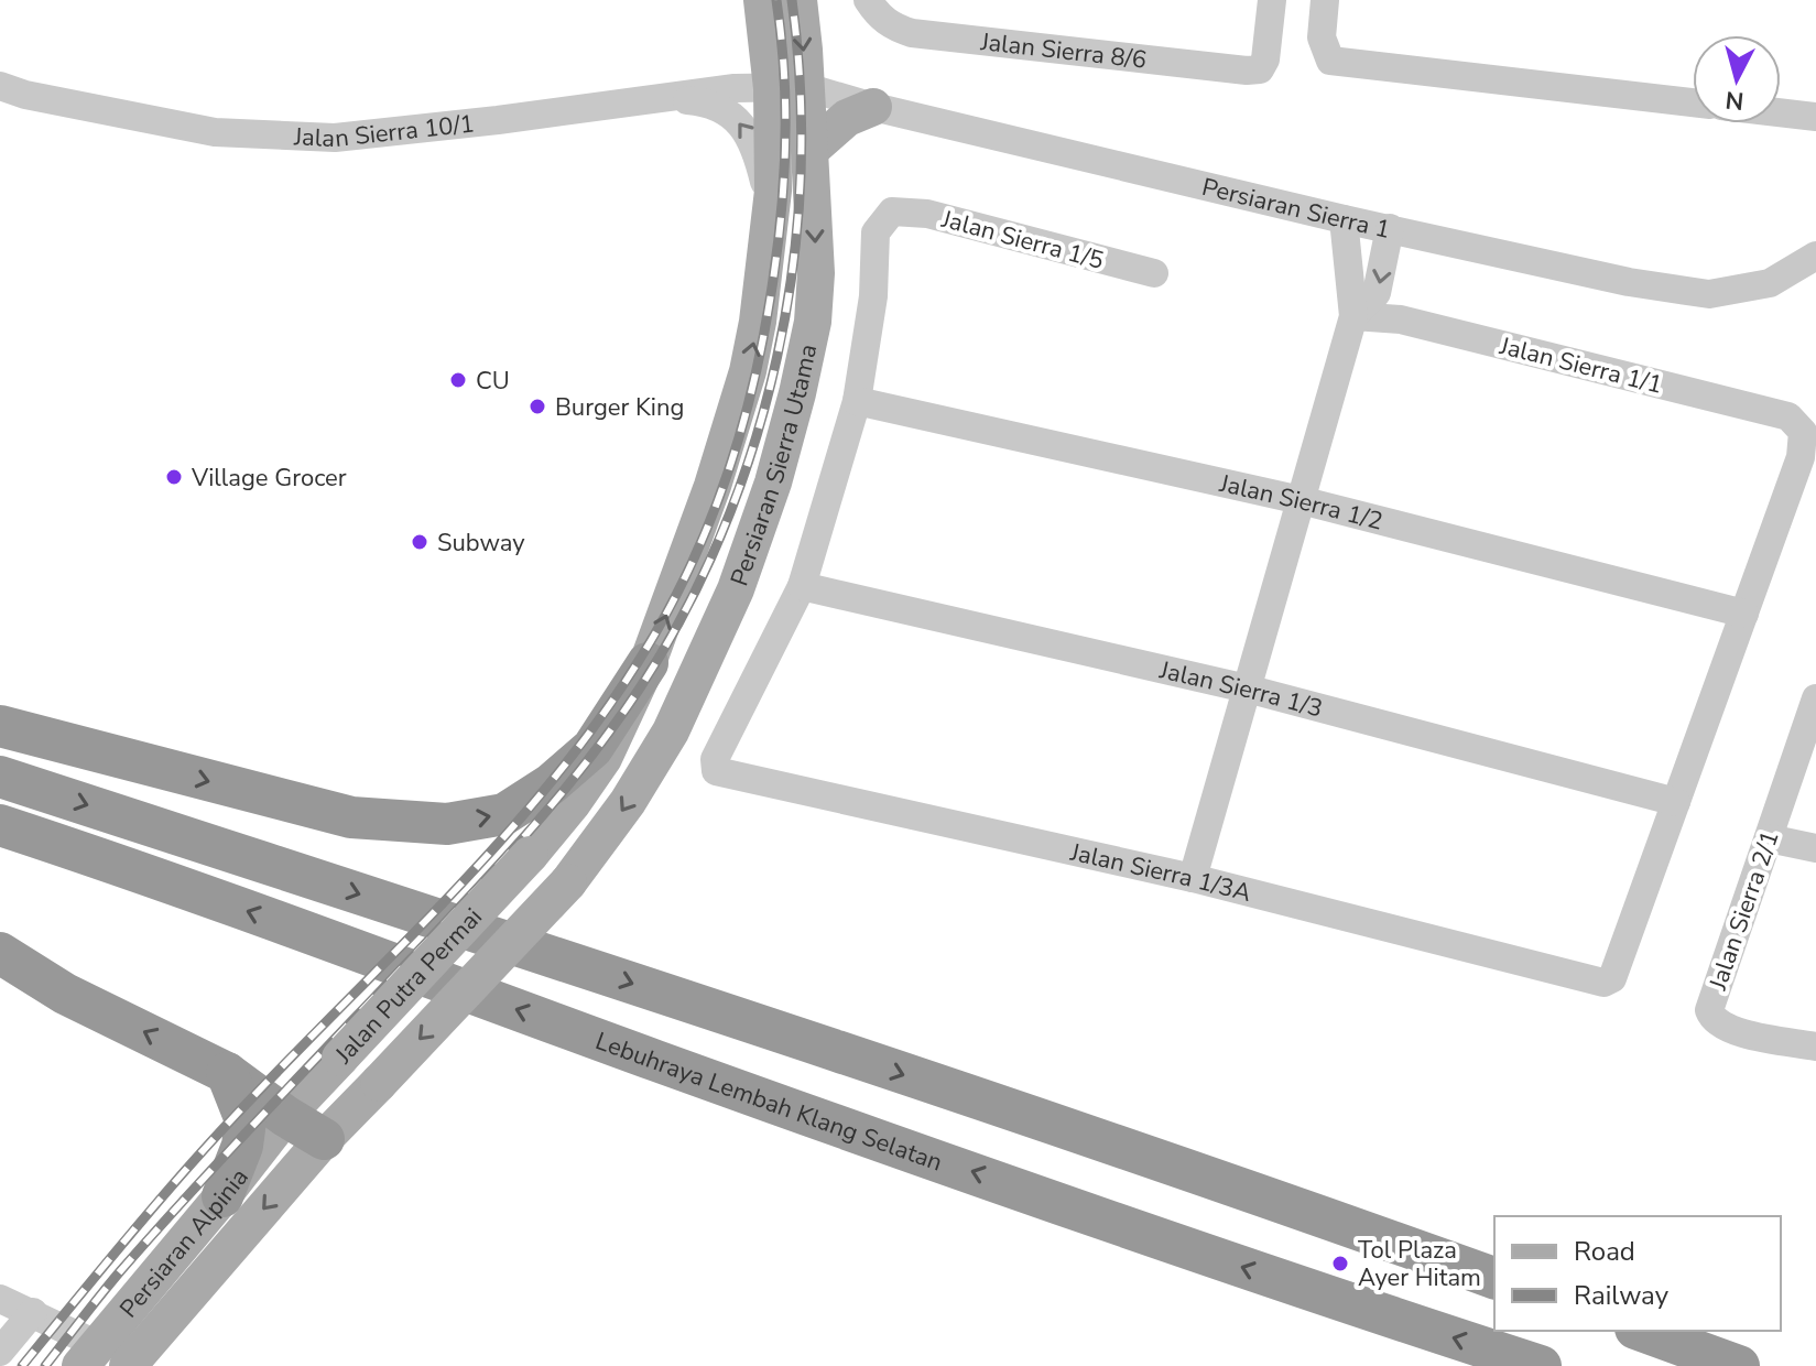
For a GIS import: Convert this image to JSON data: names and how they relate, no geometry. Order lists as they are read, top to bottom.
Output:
{
  "streets": {
    "highway": ["Lebuhraya Lembah Klang Selatan"],
    "main road": ["Persiaran Sierra Utama", "Jalan Putra Permai", "Persiaran Alpinia"],
    "street": [
      "Jalan Sierra 8/6",
      "Jalan Sierra 10/1",
      "Persiaran Sierra 1",
      "Jalan Sierra 1/5",
      "Jalan Sierra 1/1",
      "Jalan Sierra 1/2",
      "Jalan Sierra 1/3",
      "Jalan Sierra 1/3A",
      "Jalan Sierra 2/1"
    ]
  },
  "crossings": [
    ["Jalan Sierra 10/1", "Persiaran Sierra 1"],
    ["Jalan Sierra 10/1", "Persiaran Sierra Utama"],
    ["Persiaran Sierra 1", "Persiaran Sierra Utama"],
    ["Jalan Sierra 1/5", "Jalan Sierra 1/2"],
    ["Jalan Sierra 1/1", "Jalan Sierra 1/2"],
    ["Persiaran Sierra Utama", "Jalan Putra Permai"],
    ["Jalan Sierra 1/3", "Jalan Sierra 1/3A"],
    ["Jalan Putra Permai", "Persiaran Alpinia"]
  ],
  "places": [
    "CU",
    "Burger King",
    "Village Grocer",
    "Subway",
    "Tol Plaza Ayer Hitam"
  ],
  "legend": ["Road", "Railway"],
  "north": "bottom"
}
